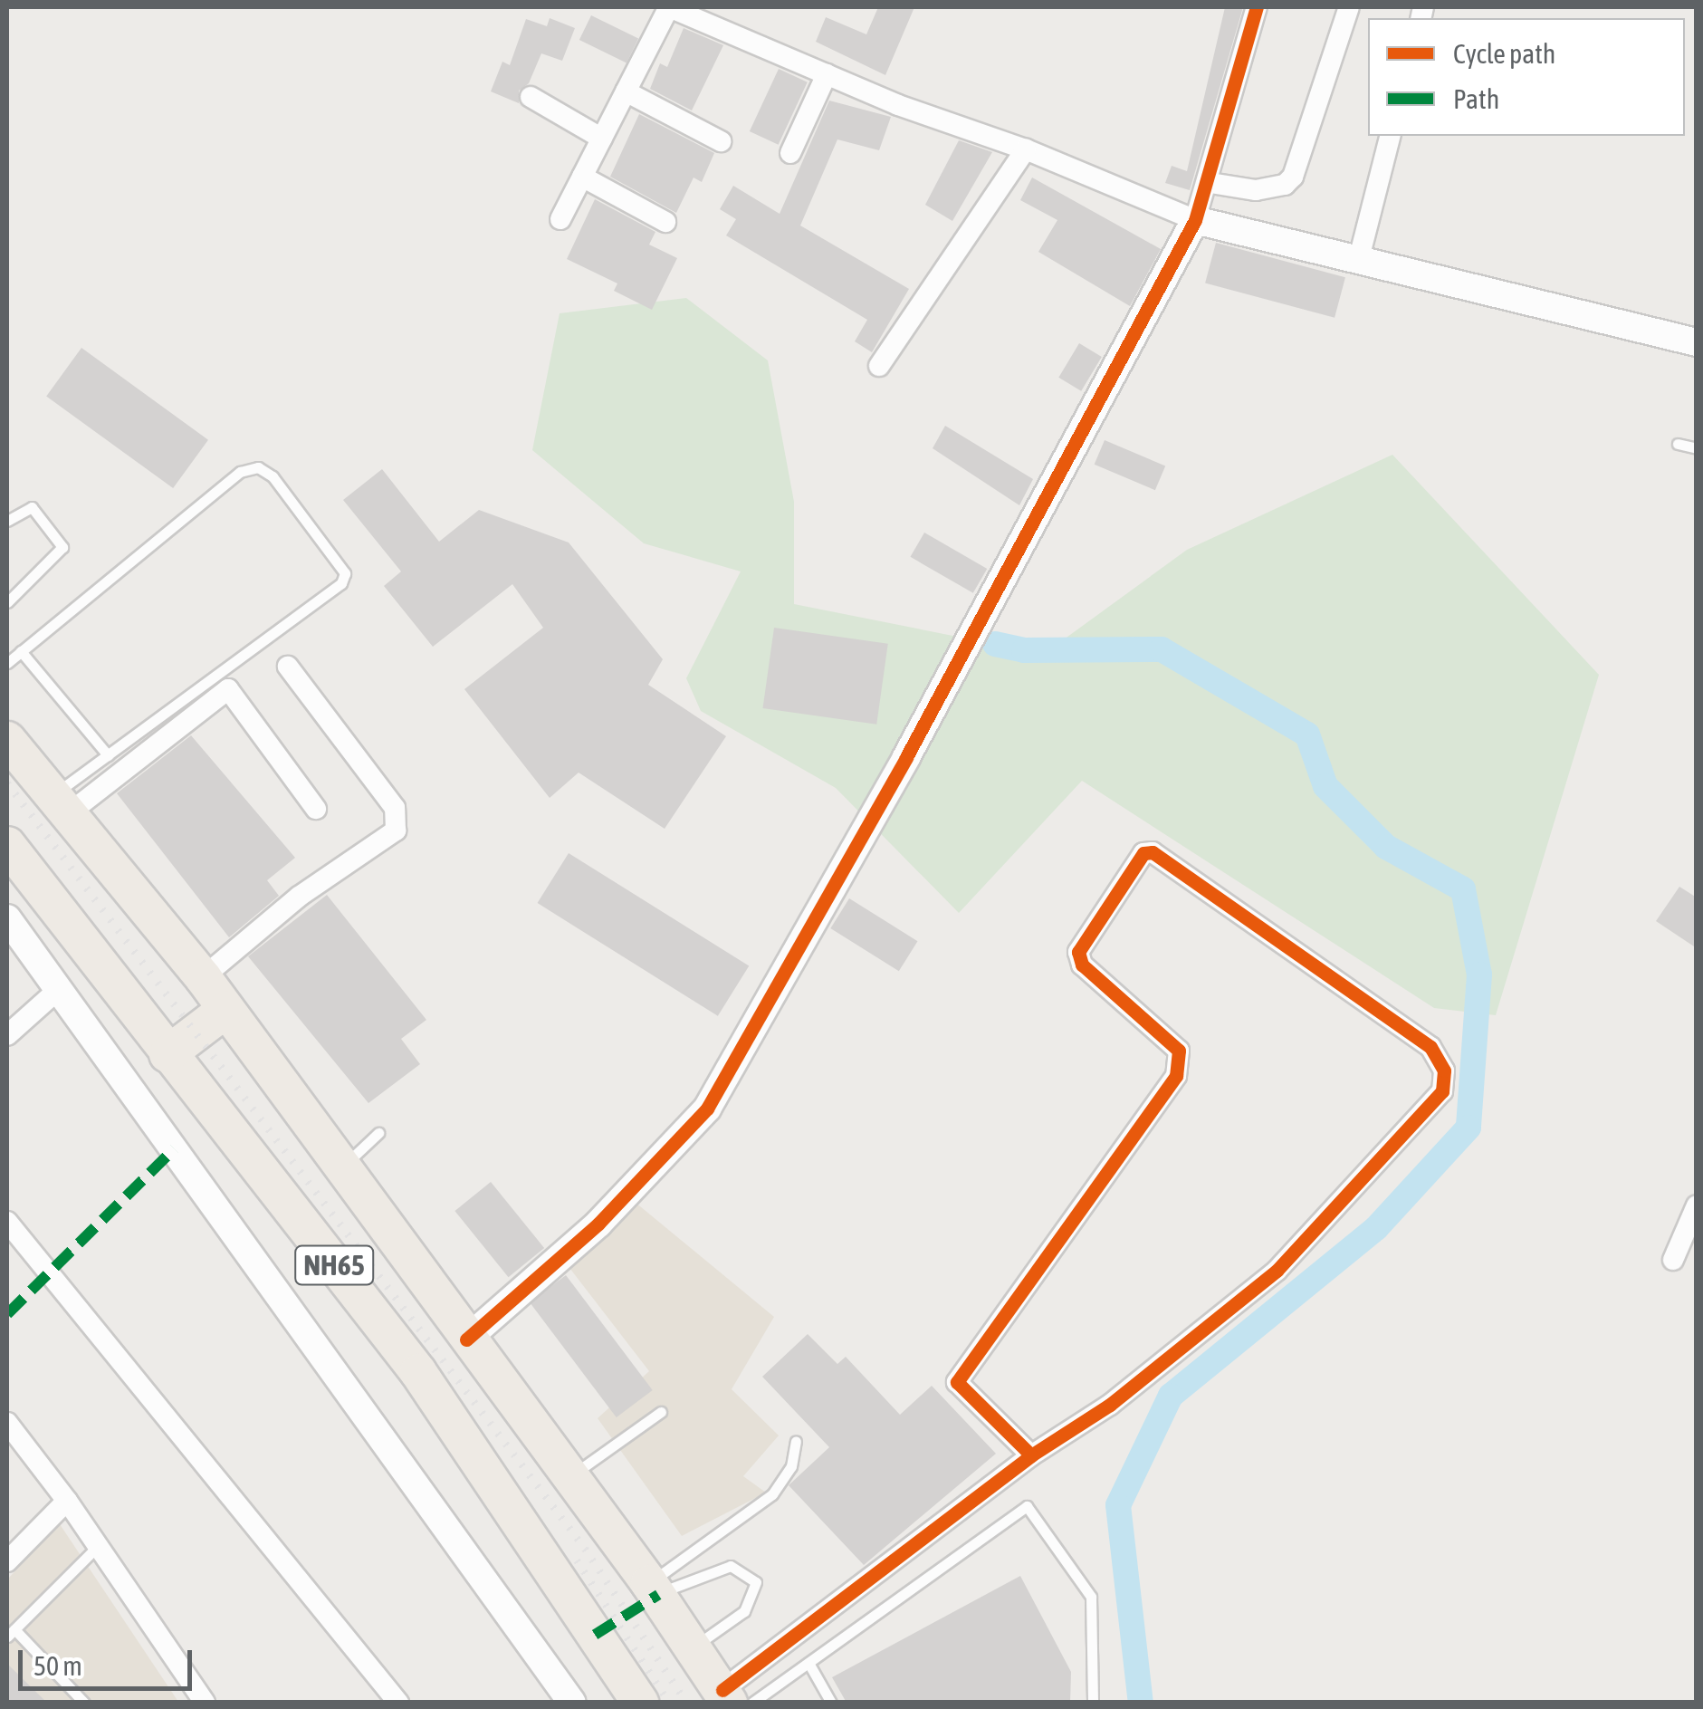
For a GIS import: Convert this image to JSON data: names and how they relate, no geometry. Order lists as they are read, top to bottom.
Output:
{
  "streets": {
    "highway": ["NH65"]
  },
  "legend": ["Cycle path", "Path"],
  "scale_bar": "50 m"
}
